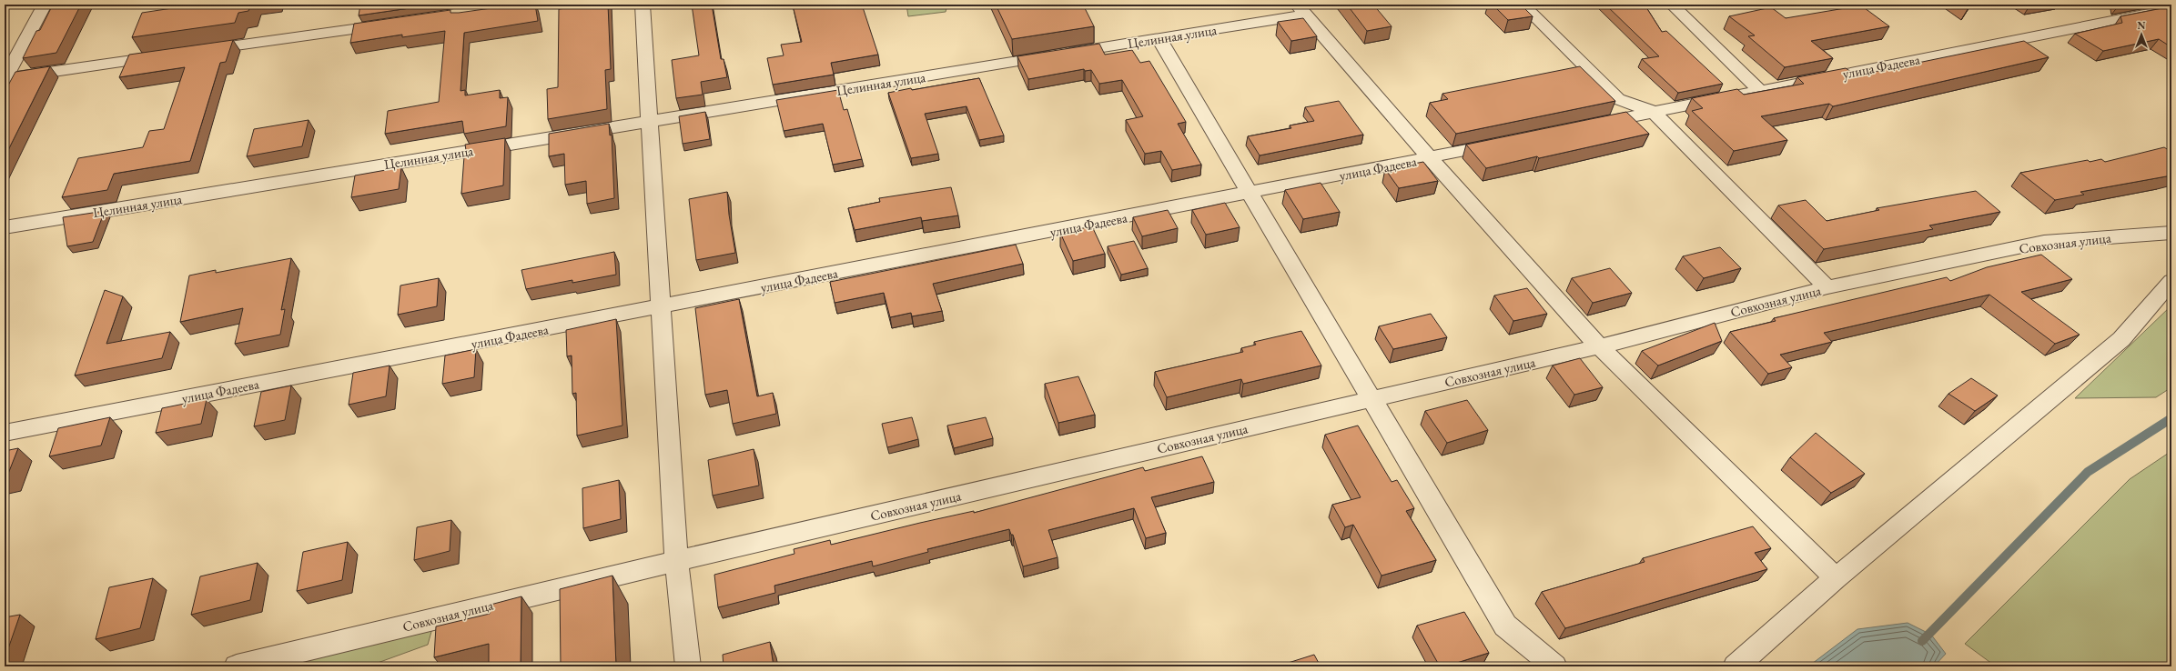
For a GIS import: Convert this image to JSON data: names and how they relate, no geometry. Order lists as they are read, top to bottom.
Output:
{
  "streets": {
    "street": ["Целинная улица", "улица Фадеева", "Совхозная улица"]
  },
  "north": "top"
}
